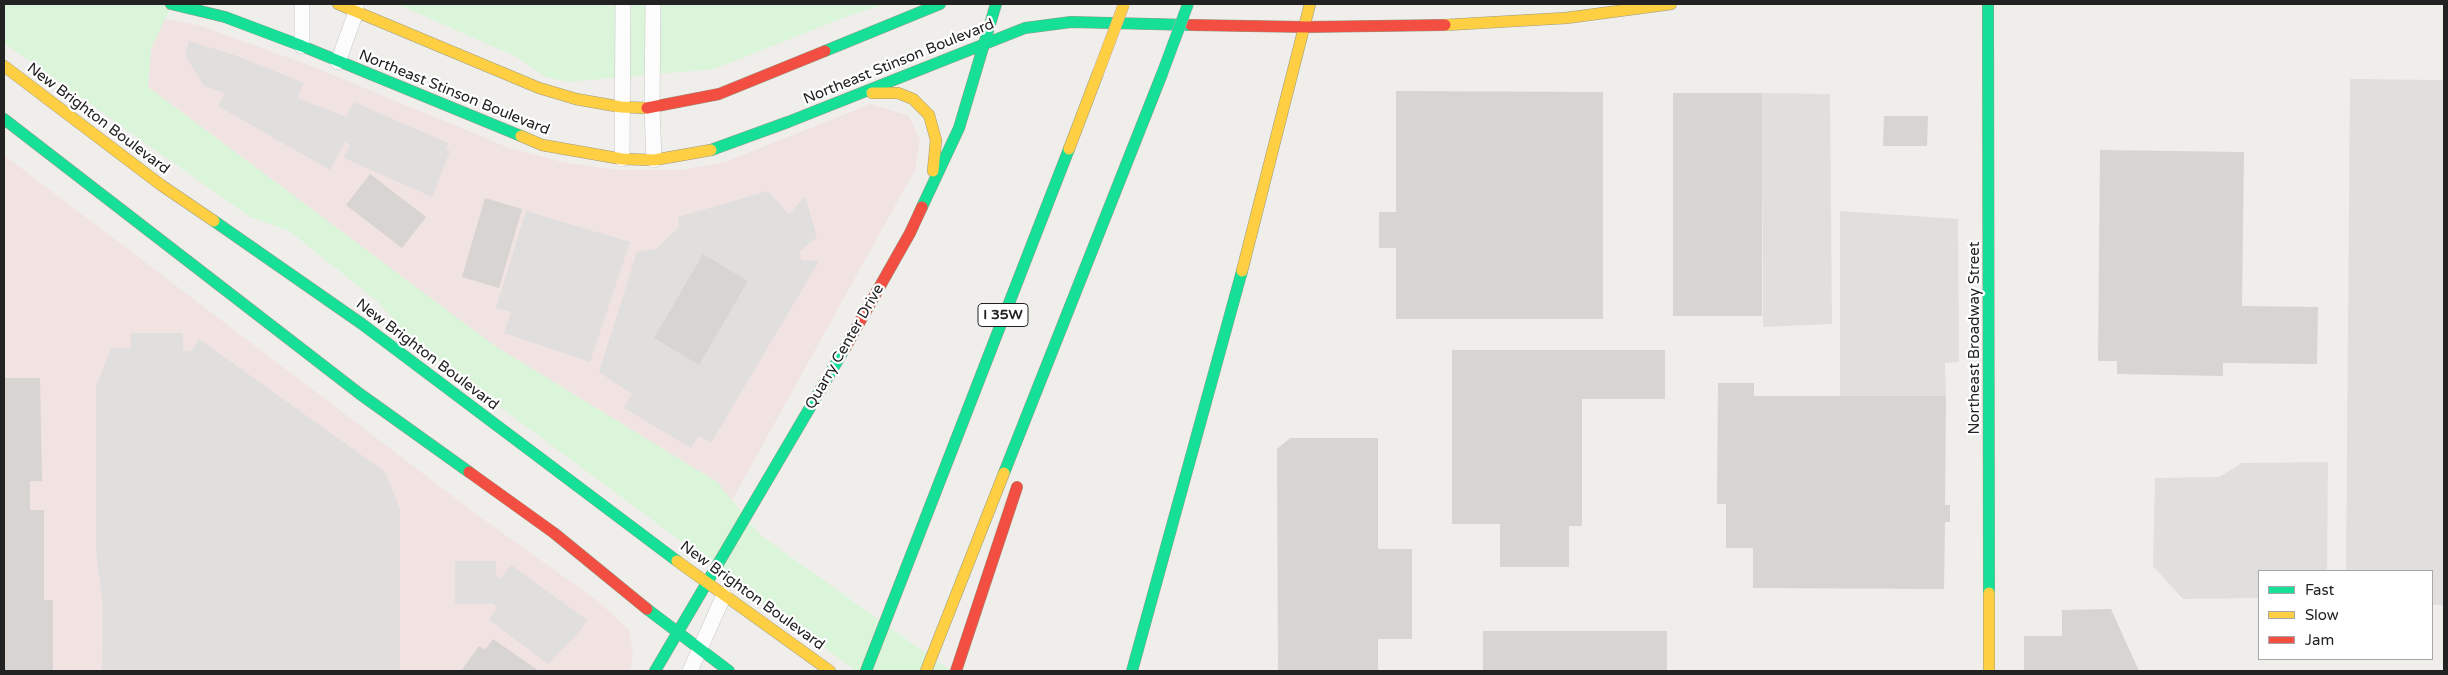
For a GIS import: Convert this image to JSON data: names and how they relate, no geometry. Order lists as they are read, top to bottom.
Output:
{
  "streets": {
    "main road": [
      "Northeast Stinson Boulevard",
      "New Brighton Boulevard",
      "I 35W",
      "Northeast Broadway Street",
      "Quarry Center Drive"
    ]
  },
  "crossings": [
    ["Northeast Stinson Boulevard", "Quarry Center Drive"],
    ["New Brighton Boulevard", "Quarry Center Drive"]
  ],
  "legend": ["Fast", "Slow", "Jam"]
}
